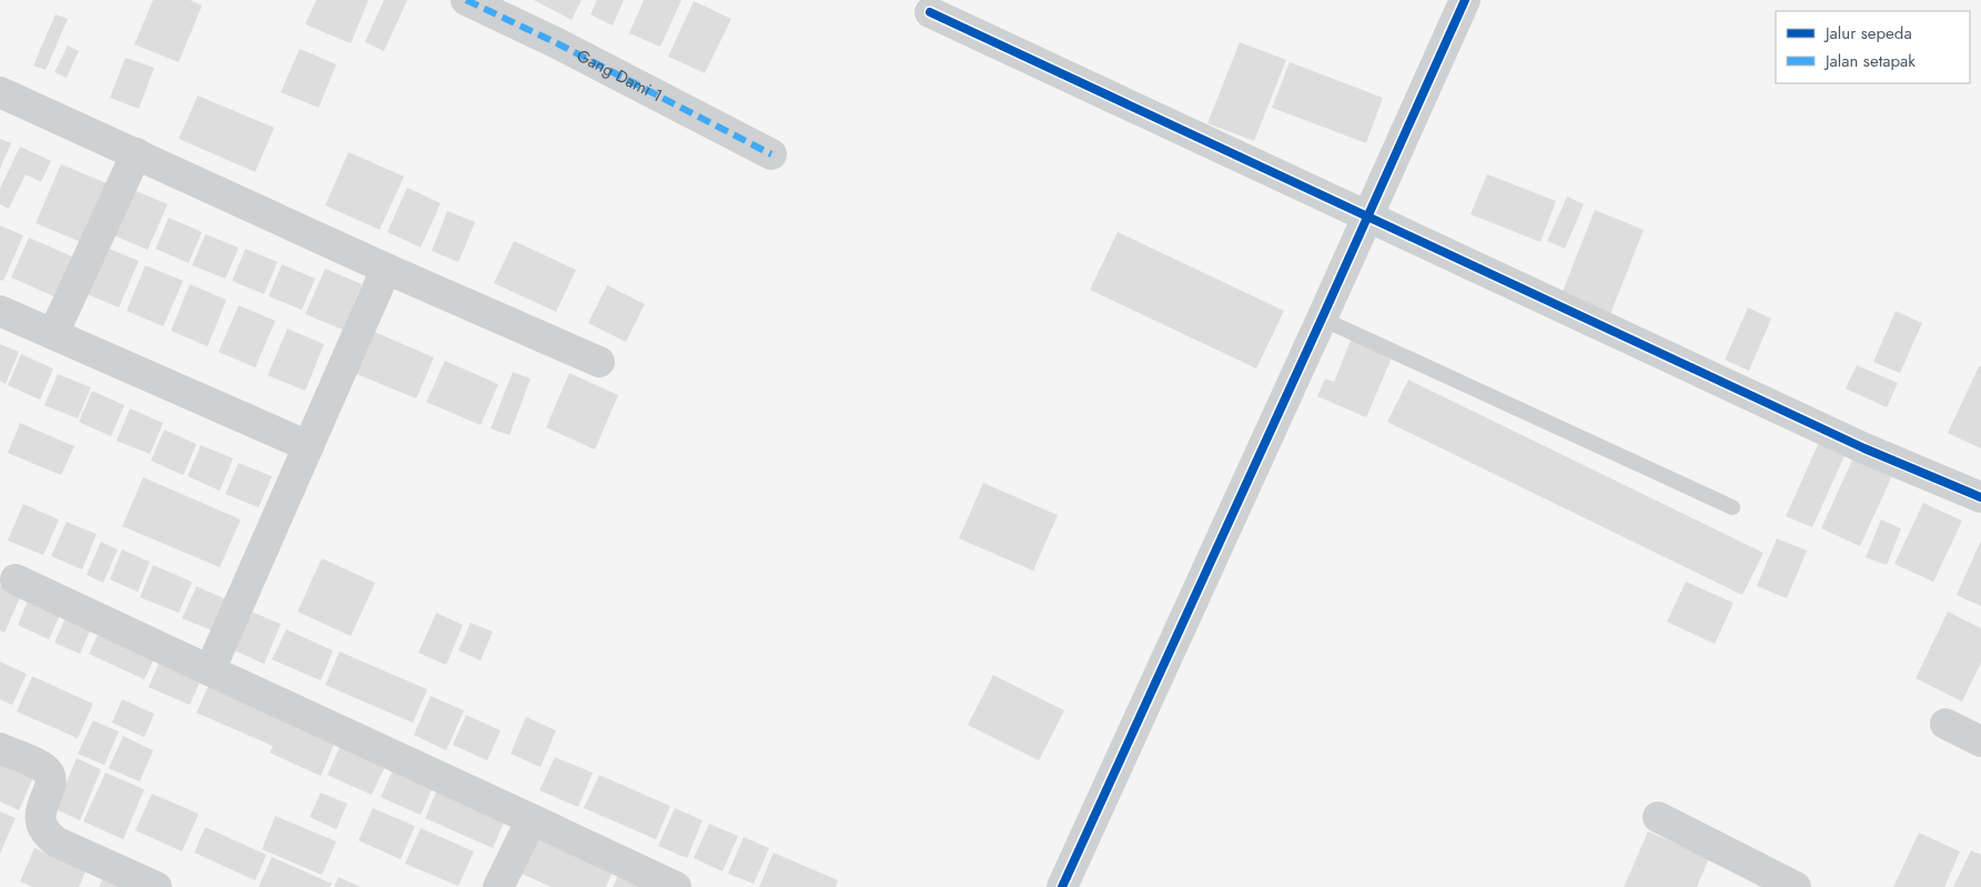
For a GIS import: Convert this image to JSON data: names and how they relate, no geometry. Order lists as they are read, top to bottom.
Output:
{
  "streets": {
    "street": ["Gang Dami 1"]
  },
  "legend": ["Jalur sepeda", "Jalan setapak"]
}
